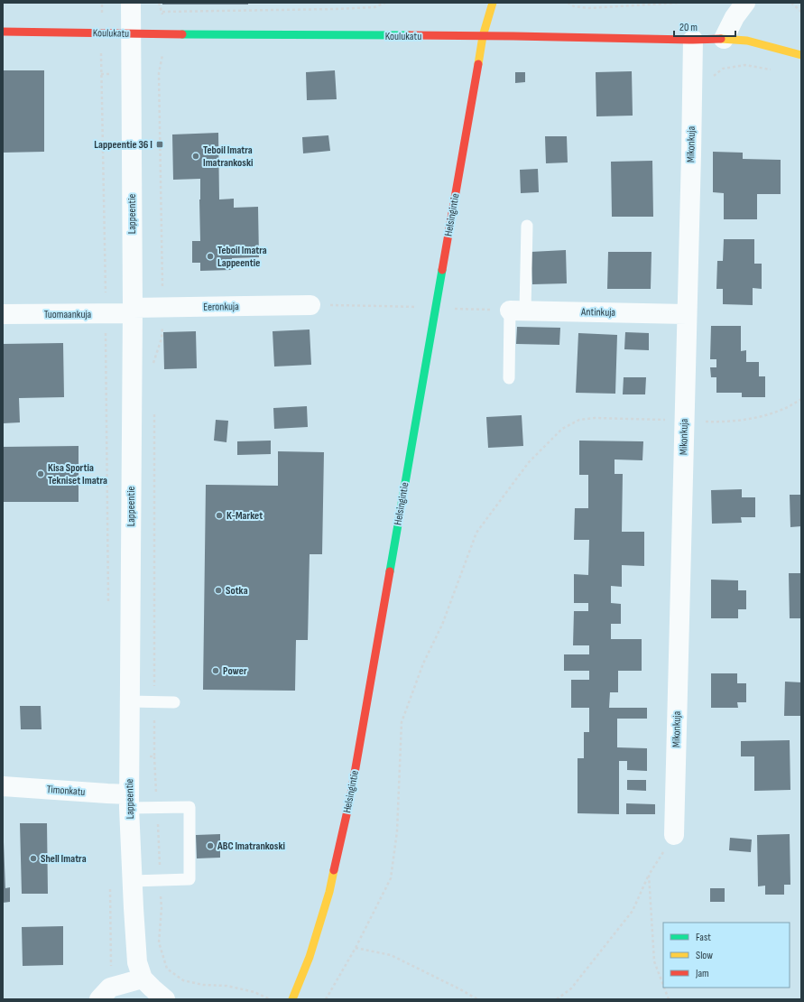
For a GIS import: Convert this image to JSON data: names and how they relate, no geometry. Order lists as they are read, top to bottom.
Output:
{
  "streets": {
    "main road": ["Koulukatu", "Helsingintie"],
    "street": [
      "Mikonkuja",
      "Lappeentie",
      "Eeronkuja",
      "Antinkuja",
      "Tuomaankuja",
      "Timonkatu"
    ]
  },
  "crossings": [
    ["Koulukatu", "Mikonkuja"],
    ["Koulukatu", "Lappeentie"],
    ["Koulukatu", "Helsingintie"],
    ["Mikonkuja", "Antinkuja"],
    ["Lappeentie", "Eeronkuja"],
    ["Lappeentie", "Tuomaankuja"],
    ["Lappeentie", "Timonkatu"],
    ["Eeronkuja", "Tuomaankuja"]
  ],
  "places": {
    "transit": ["Lappeentie 36 I"],
    "other": [
      "Teboil Imatra Imatrankoski",
      "Teboil Imatra Lappeentie",
      "Kisa Sportia Tekniset Imatra",
      "K-Market",
      "Sotka",
      "Power",
      "ABC Imatrankoski",
      "Shell Imatra"
    ]
  },
  "legend": ["Fast", "Slow", "Jam"],
  "scale_bar": "20 m"
}
